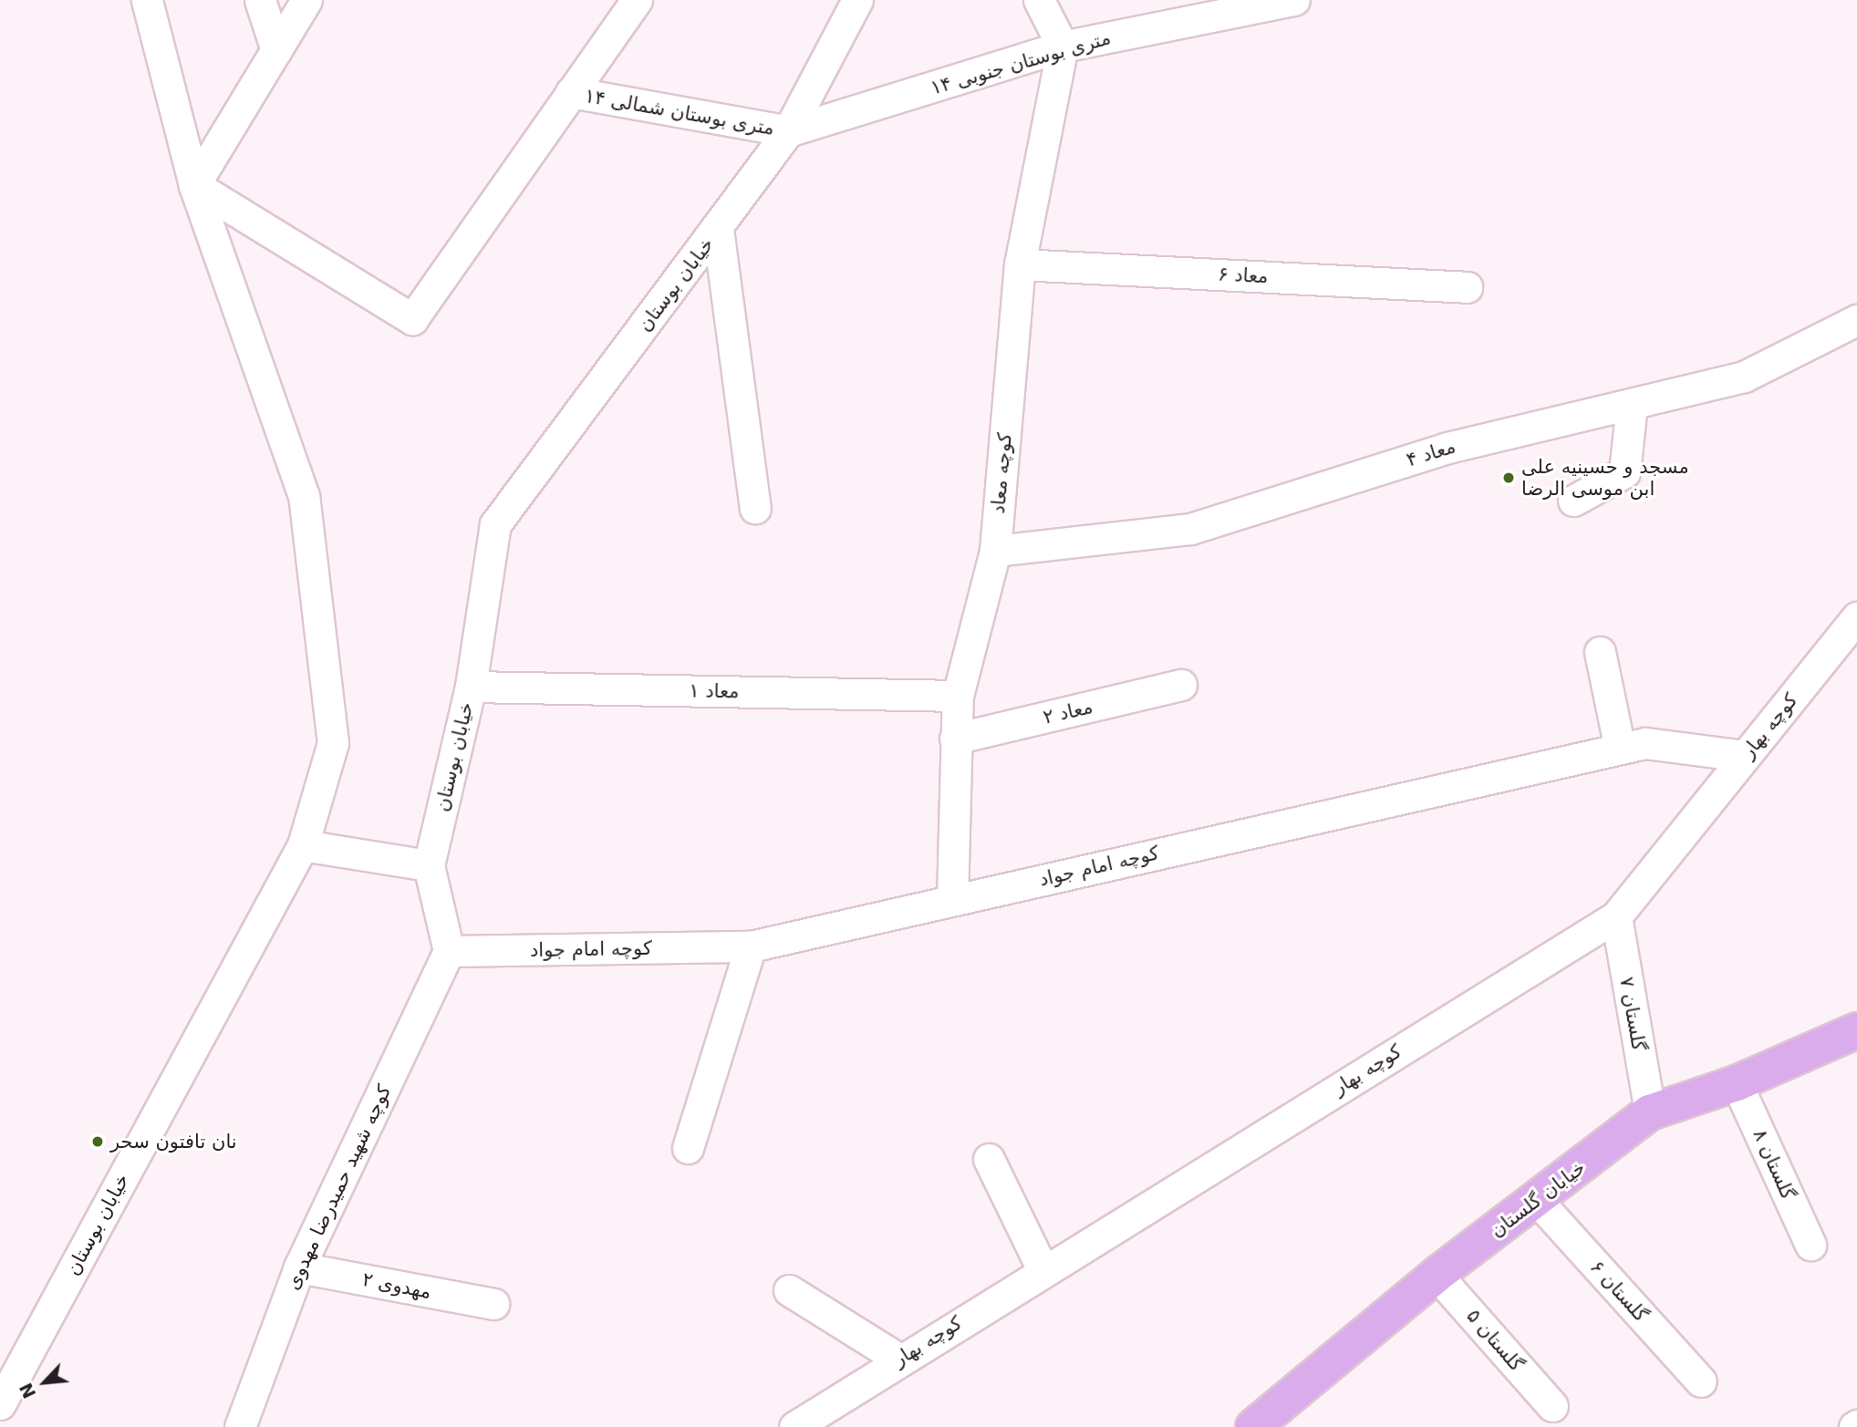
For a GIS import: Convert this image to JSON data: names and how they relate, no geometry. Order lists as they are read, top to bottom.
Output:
{
  "streets": {
    "main road": ["خیابان گلستان"],
    "street": [
      "۱۴ متری بوستان جنوبی",
      "۱۴ متری بوستان شمالی",
      "معاد ۶",
      "خیابان بوستان",
      "معاد ۴",
      "کوچه معاد",
      "معاد ۱",
      "معاد ۲",
      "کوچه بهار",
      "کوچه امام جواد",
      "گلستان ۷",
      "گلستان ۸",
      "کوچه شهید حمیدرضا مهدوی",
      "مهدوی ۲",
      "گلستان ۶",
      "گلستان ۵"
    ]
  },
  "crossings": [
    ["۱۴ متری بوستان جنوبی", "۱۴ متری بوستان شمالی"],
    ["۱۴ متری بوستان جنوبی", "خیابان بوستان"],
    ["۱۴ متری بوستان جنوبی", "کوچه معاد"],
    ["۱۴ متری بوستان شمالی", "خیابان بوستان"],
    ["معاد ۶", "کوچه معاد"],
    ["خیابان بوستان", "معاد ۱"],
    ["معاد ۴", "کوچه معاد"],
    ["کوچه معاد", "معاد ۱"],
    ["کوچه معاد", "معاد ۲"],
    ["کوچه معاد", "کوچه امام جواد"],
    ["کوچه بهار", "کوچه امام جواد"],
    ["کوچه بهار", "گلستان ۷"],
    ["کوچه امام جواد", "کوچه شهید حمیدرضا مهدوی"],
    ["گلستان ۷", "خیابان گلستان"],
    ["گلستان ۸", "خیابان گلستان"],
    ["کوچه شهید حمیدرضا مهدوی", "مهدوی ۲"],
    ["خیابان گلستان", "گلستان ۶"],
    ["خیابان گلستان", "گلستان ۵"]
  ],
  "places": ["مسجد و حسینیه علی ابن موسی الرضا", "نان تافتون سحر"],
  "north": "bottom left"
}
